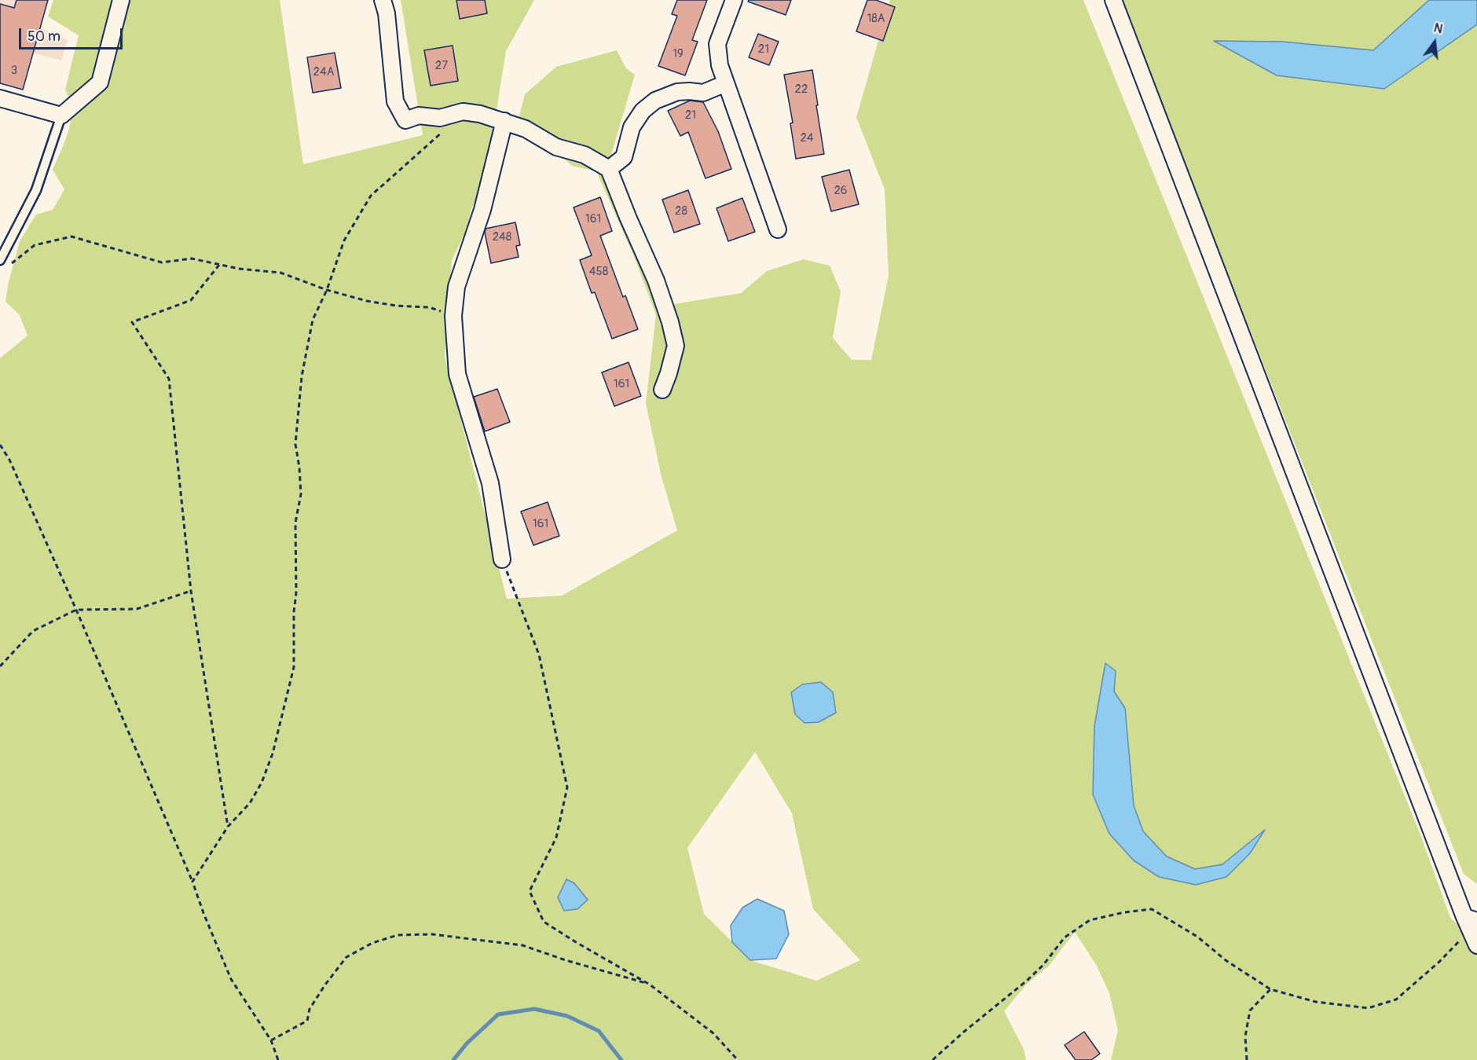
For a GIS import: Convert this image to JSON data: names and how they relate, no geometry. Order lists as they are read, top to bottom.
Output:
{
  "house_numbers": [
    "18А",
    "21",
    "19",
    "27",
    "3",
    "24А",
    "22",
    "21",
    "24",
    "26",
    "28",
    "161",
    "248",
    "458",
    "161",
    "161"
  ],
  "scale_bar": "50 m",
  "north": "top"
}
